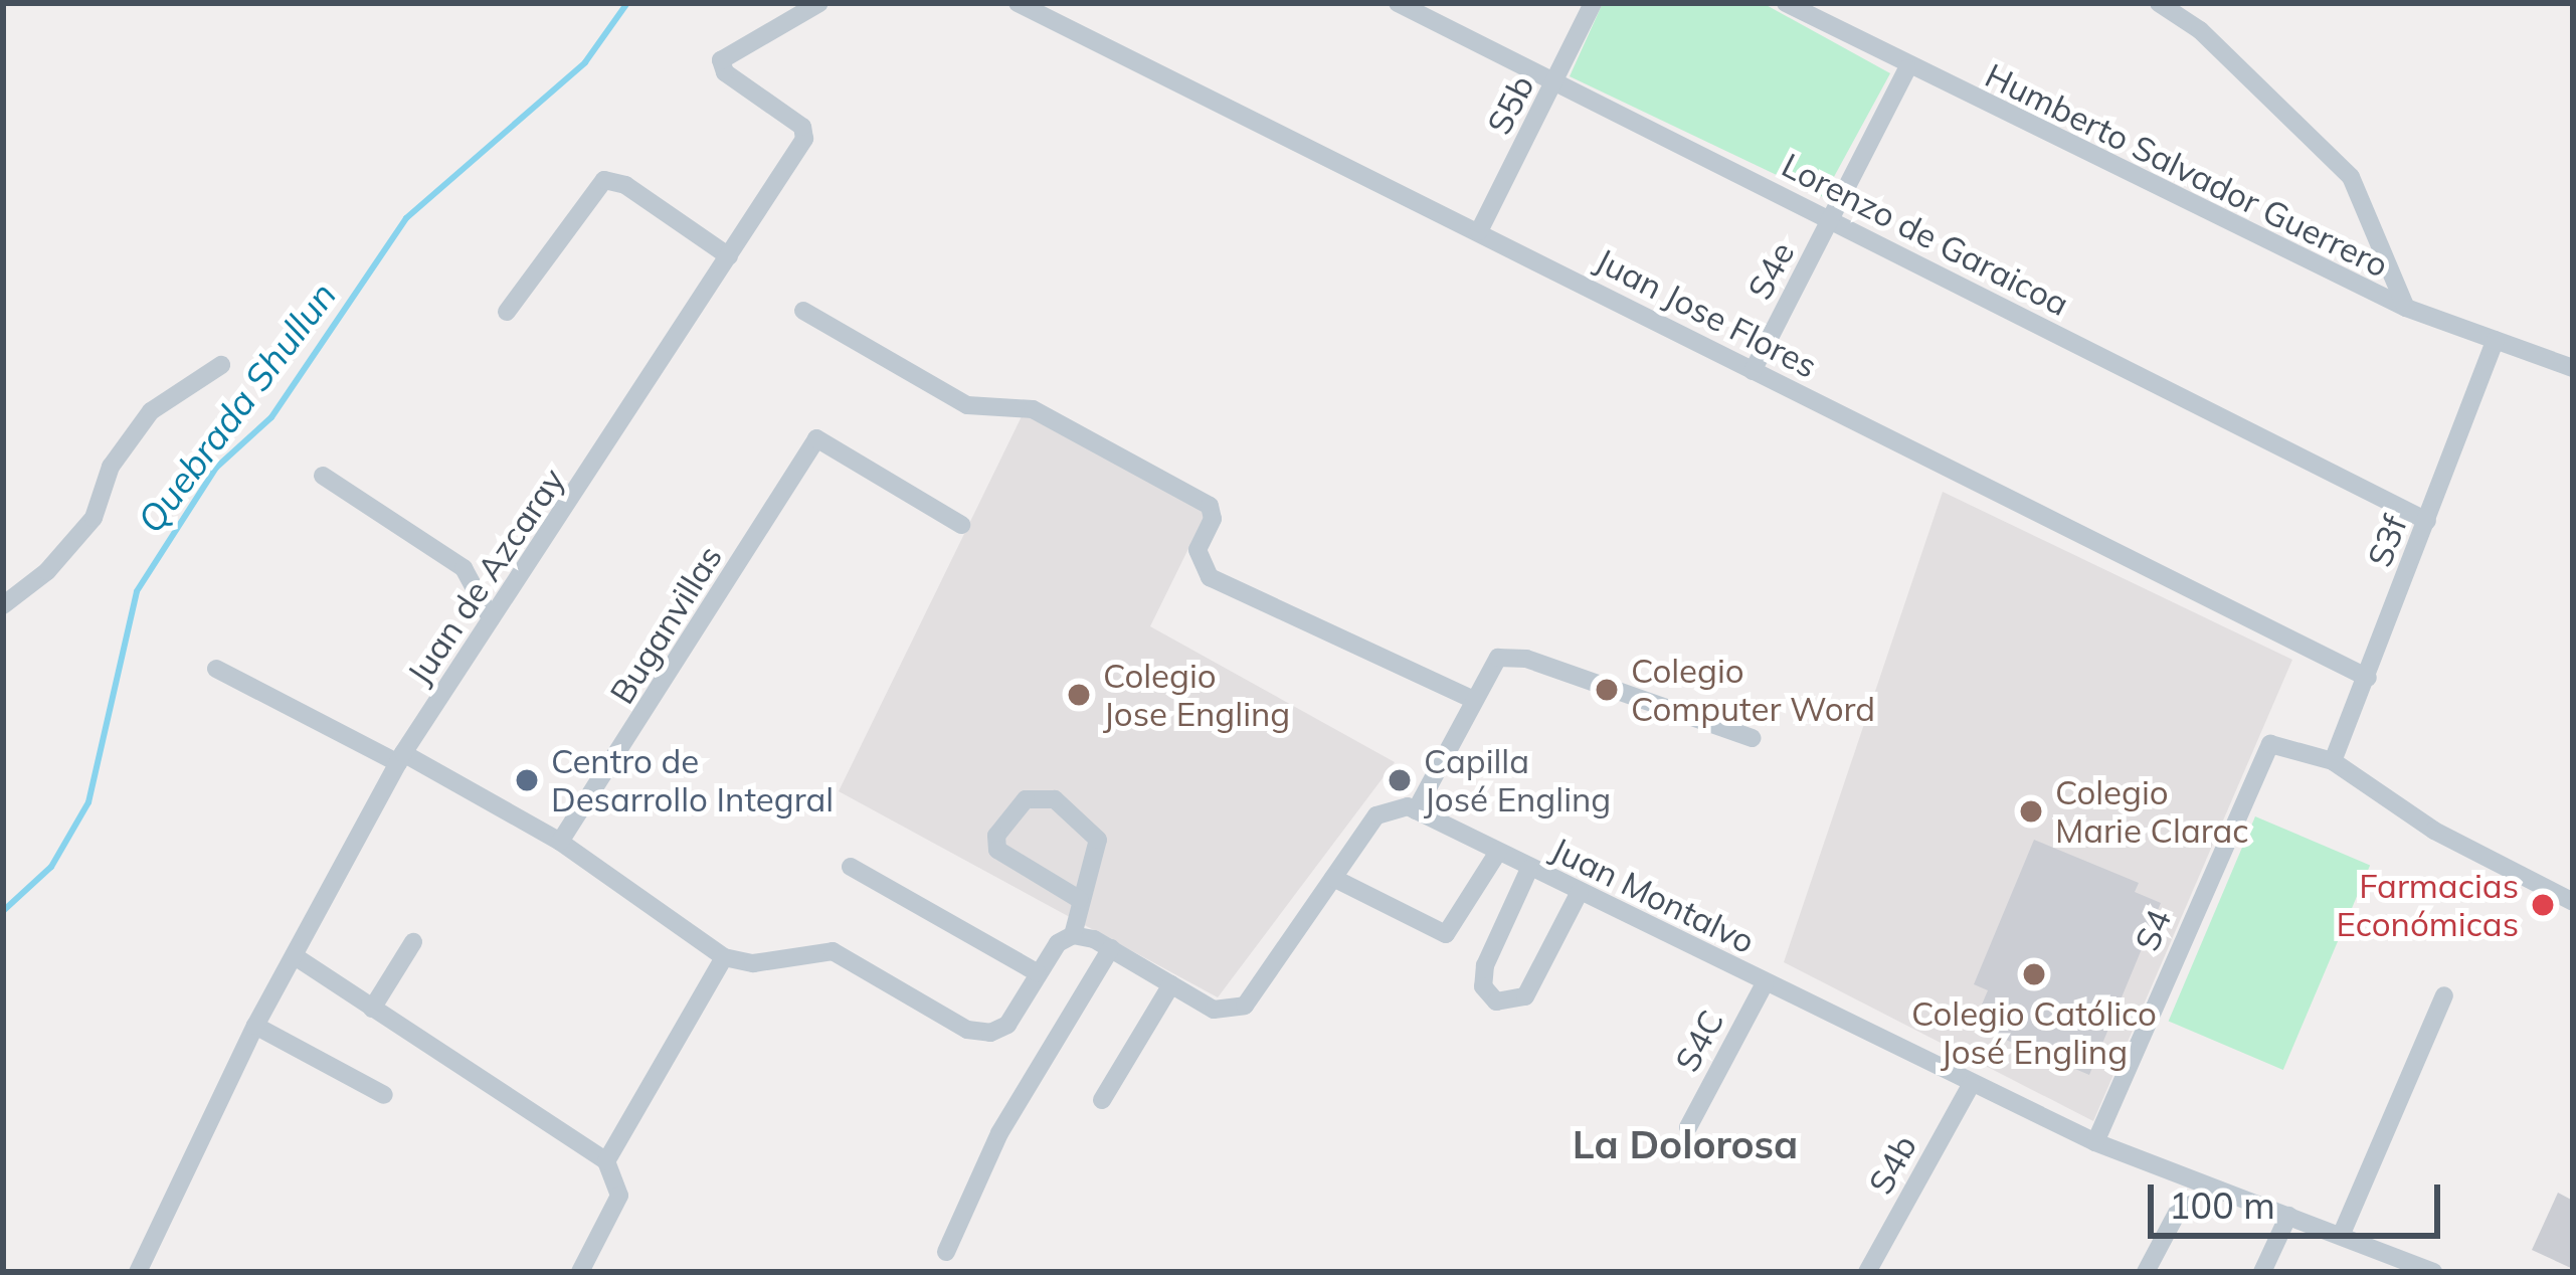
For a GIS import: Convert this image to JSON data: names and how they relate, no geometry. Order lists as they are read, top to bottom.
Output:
{
  "streets": {
    "street": [
      "S5b",
      "Humberto Salvador Guerrero",
      "Lorenzo de Garaicoa",
      "S4e",
      "Juan Jose Flores",
      "S3f",
      "Juan de Azcaray",
      "Buganvillas",
      "Juan Montalvo",
      "S4",
      "S4C",
      "S4b"
    ]
  },
  "crossings": [
    ["S5b", "Lorenzo de Garaicoa"],
    ["S5b", "Juan Jose Flores"],
    ["Humberto Salvador Guerrero", "S4e"],
    ["Humberto Salvador Guerrero", "S3f"],
    ["Lorenzo de Garaicoa", "S4e"],
    ["Lorenzo de Garaicoa", "S3f"],
    ["S4e", "Juan Jose Flores"],
    ["Juan Jose Flores", "S3f"],
    ["S3f", "S4"],
    ["Juan Montalvo", "S4"],
    ["Juan Montalvo", "S4C"],
    ["Juan Montalvo", "S4b"]
  ],
  "districts": ["La Dolorosa"],
  "water": ["Quebrada Shullun"],
  "places": [
    "Colegio Computer Word",
    "Colegio Jose Engling",
    "Centro de Desarrollo Integral",
    "Capilla José Engling",
    "Colegio Marie Clarac",
    "Farmacias Económicas",
    "Colegio Católico José Engling"
  ],
  "scale_bar": "100 m"
}
